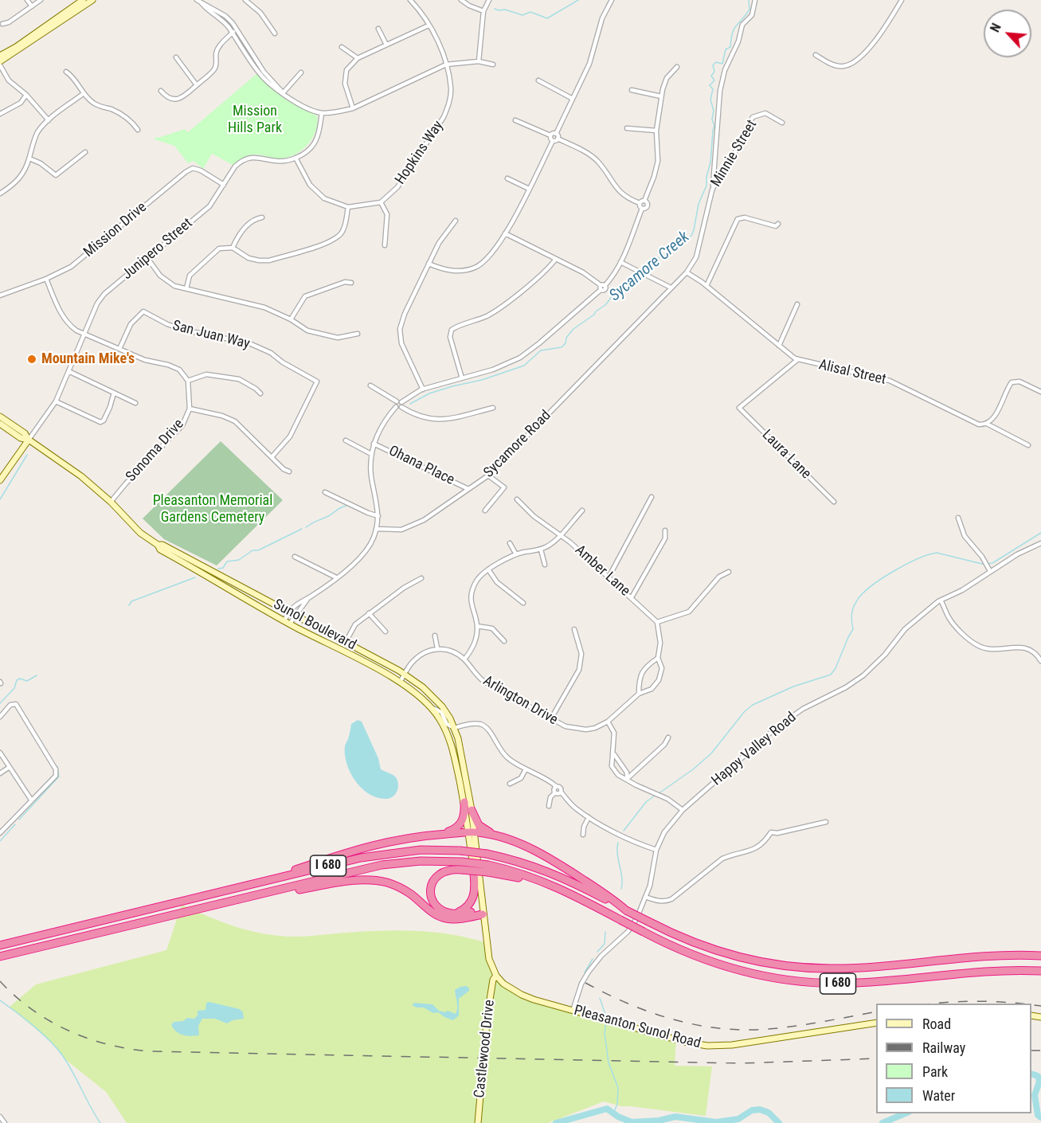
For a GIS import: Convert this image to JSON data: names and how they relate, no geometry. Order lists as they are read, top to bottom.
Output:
{
  "streets": {
    "highway": ["I 680"],
    "main road": ["Sunol Boulevard", "Pleasanton Sunol Road", "Castlewood Drive"],
    "street": [
      "Hopkins Way",
      "Minnie Street",
      "Mission Drive",
      "Junipero Street",
      "San Juan Way",
      "Alisal Street",
      "Sycamore Road",
      "Sonoma Drive",
      "Laura Lane",
      "Ohana Place",
      "Amber Lane",
      "Arlington Drive",
      "Happy Valley Road"
    ]
  },
  "crossings": [
    ["Minnie Street", "Alisal Street"],
    ["Minnie Street", "Sycamore Road"],
    ["Mission Drive", "Junipero Street"],
    ["Junipero Street", "Sunol Boulevard"],
    ["Alisal Street", "Sycamore Road"],
    ["Alisal Street", "Laura Lane"],
    ["Sycamore Road", "Ohana Place"],
    ["Sonoma Drive", "Sunol Boulevard"],
    ["Happy Valley Road", "Pleasanton Sunol Road"],
    ["Pleasanton Sunol Road", "Castlewood Drive"]
  ],
  "water": ["Sycamore Creek"],
  "parks": ["Mission Hills Park", "Pleasanton Memorial Gardens Cemetery"],
  "places": ["Mountain Mike's"],
  "legend": [
    "Road",
    "Railway",
    "Park",
    "Water"
  ],
  "north": "top left"
}
